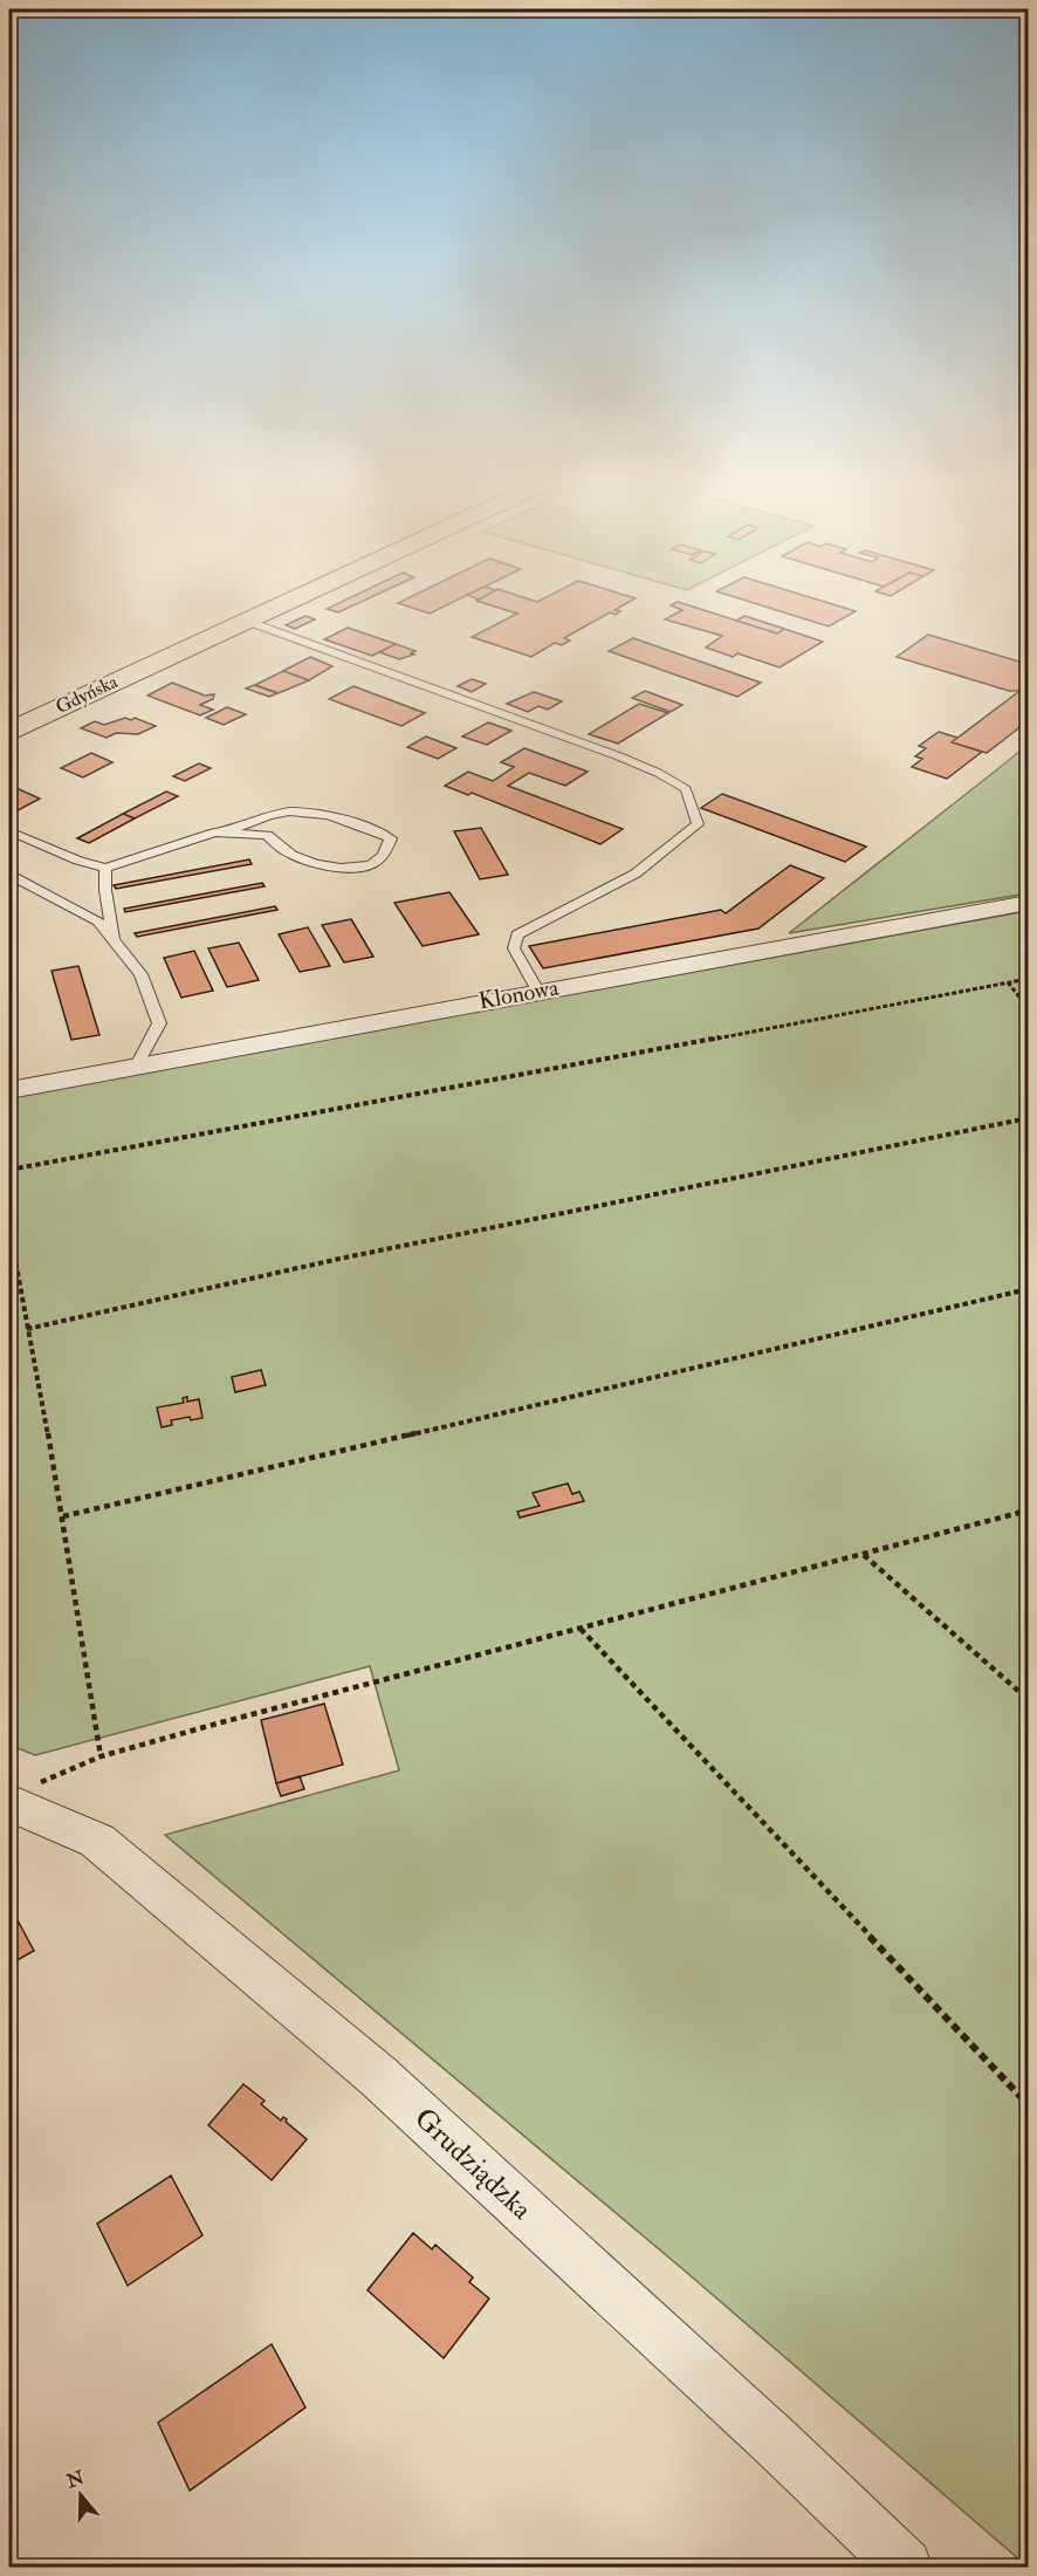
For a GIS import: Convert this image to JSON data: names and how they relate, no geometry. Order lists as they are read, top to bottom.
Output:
{
  "streets": {
    "main road": ["Gdyńska"],
    "street": ["Klonowa", "Grudziądzka"]
  },
  "north": "top"
}
